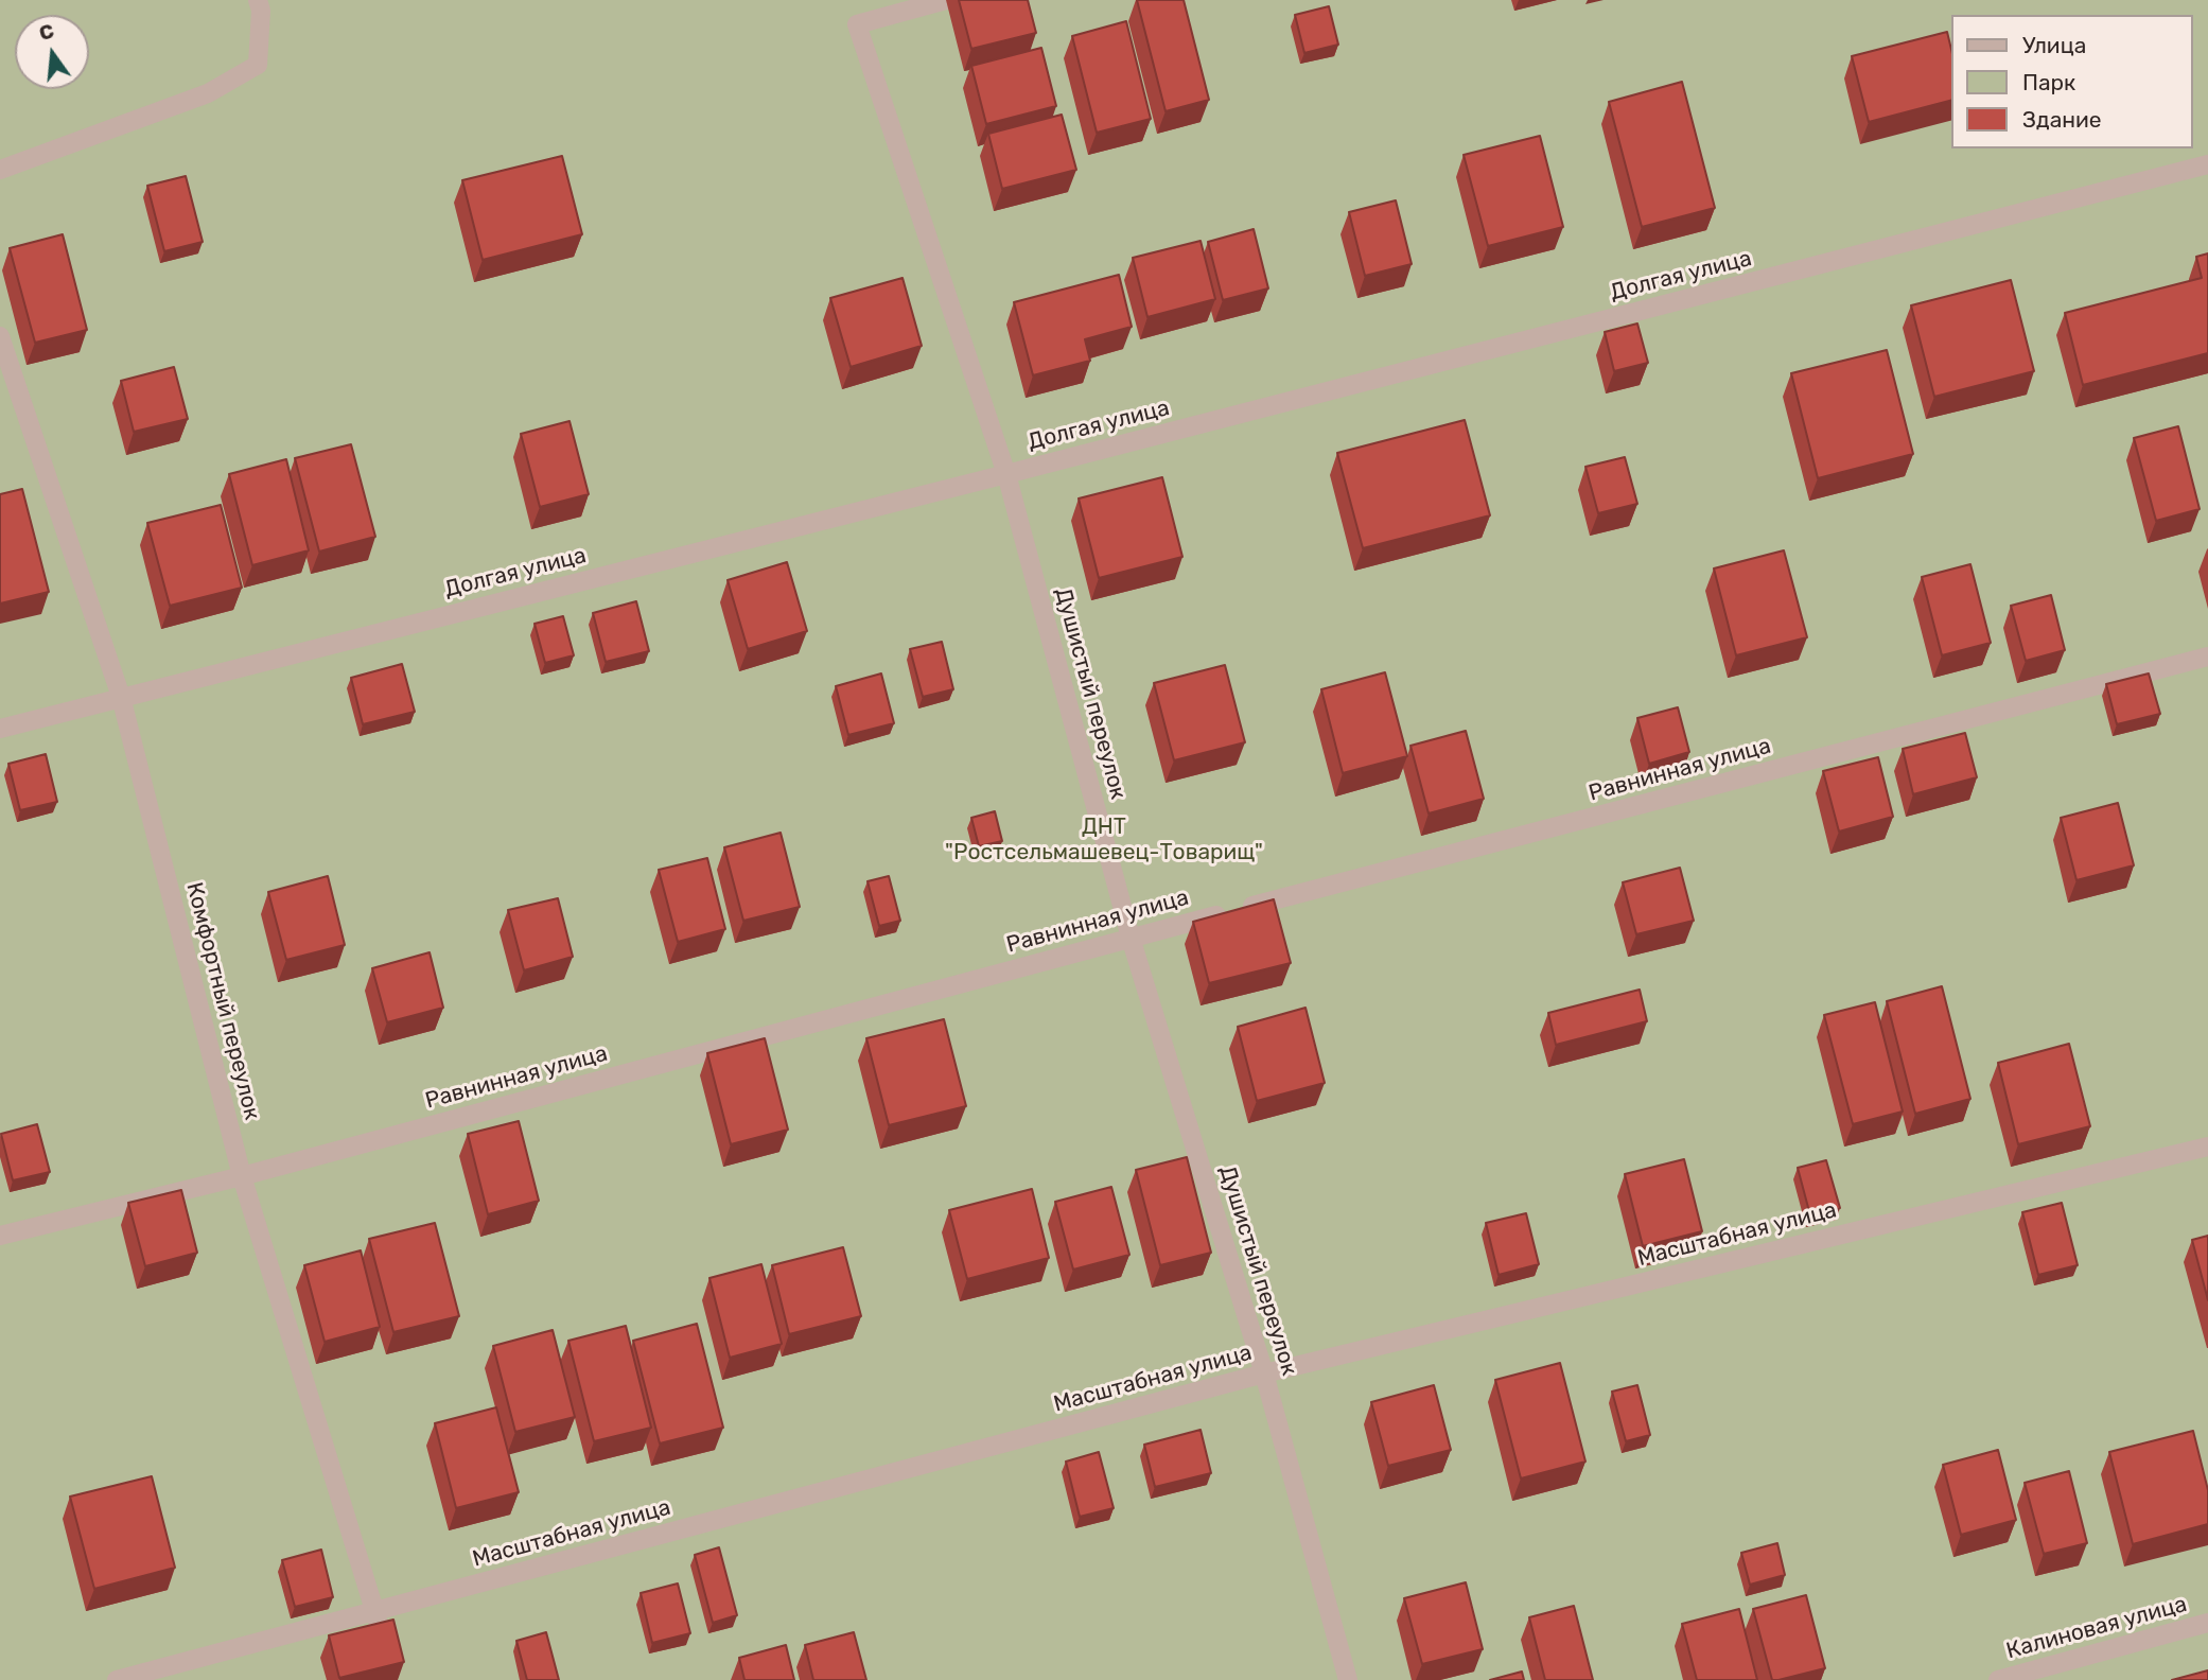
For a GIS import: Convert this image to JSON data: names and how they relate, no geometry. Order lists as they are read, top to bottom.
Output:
{
  "streets": {
    "lane": [
      "Долгая улица",
      "Душистый переулок",
      "Равнинная улица",
      "Комфортный переулок",
      "Масштабная улица",
      "Калиновая улица"
    ]
  },
  "crossings": [
    ["Долгая улица", "Душистый переулок"],
    ["Долгая улица", "Комфортный переулок"],
    ["Душистый переулок", "Равнинная улица"],
    ["Душистый переулок", "Масштабная улица"],
    ["Равнинная улица", "Комфортный переулок"],
    ["Комфортный переулок", "Масштабная улица"]
  ],
  "parks": ["ДНТ \"Ростсельмашевец-Товарищ\""],
  "legend": ["Улица", "Парк", "Здание"],
  "north": "top"
}
